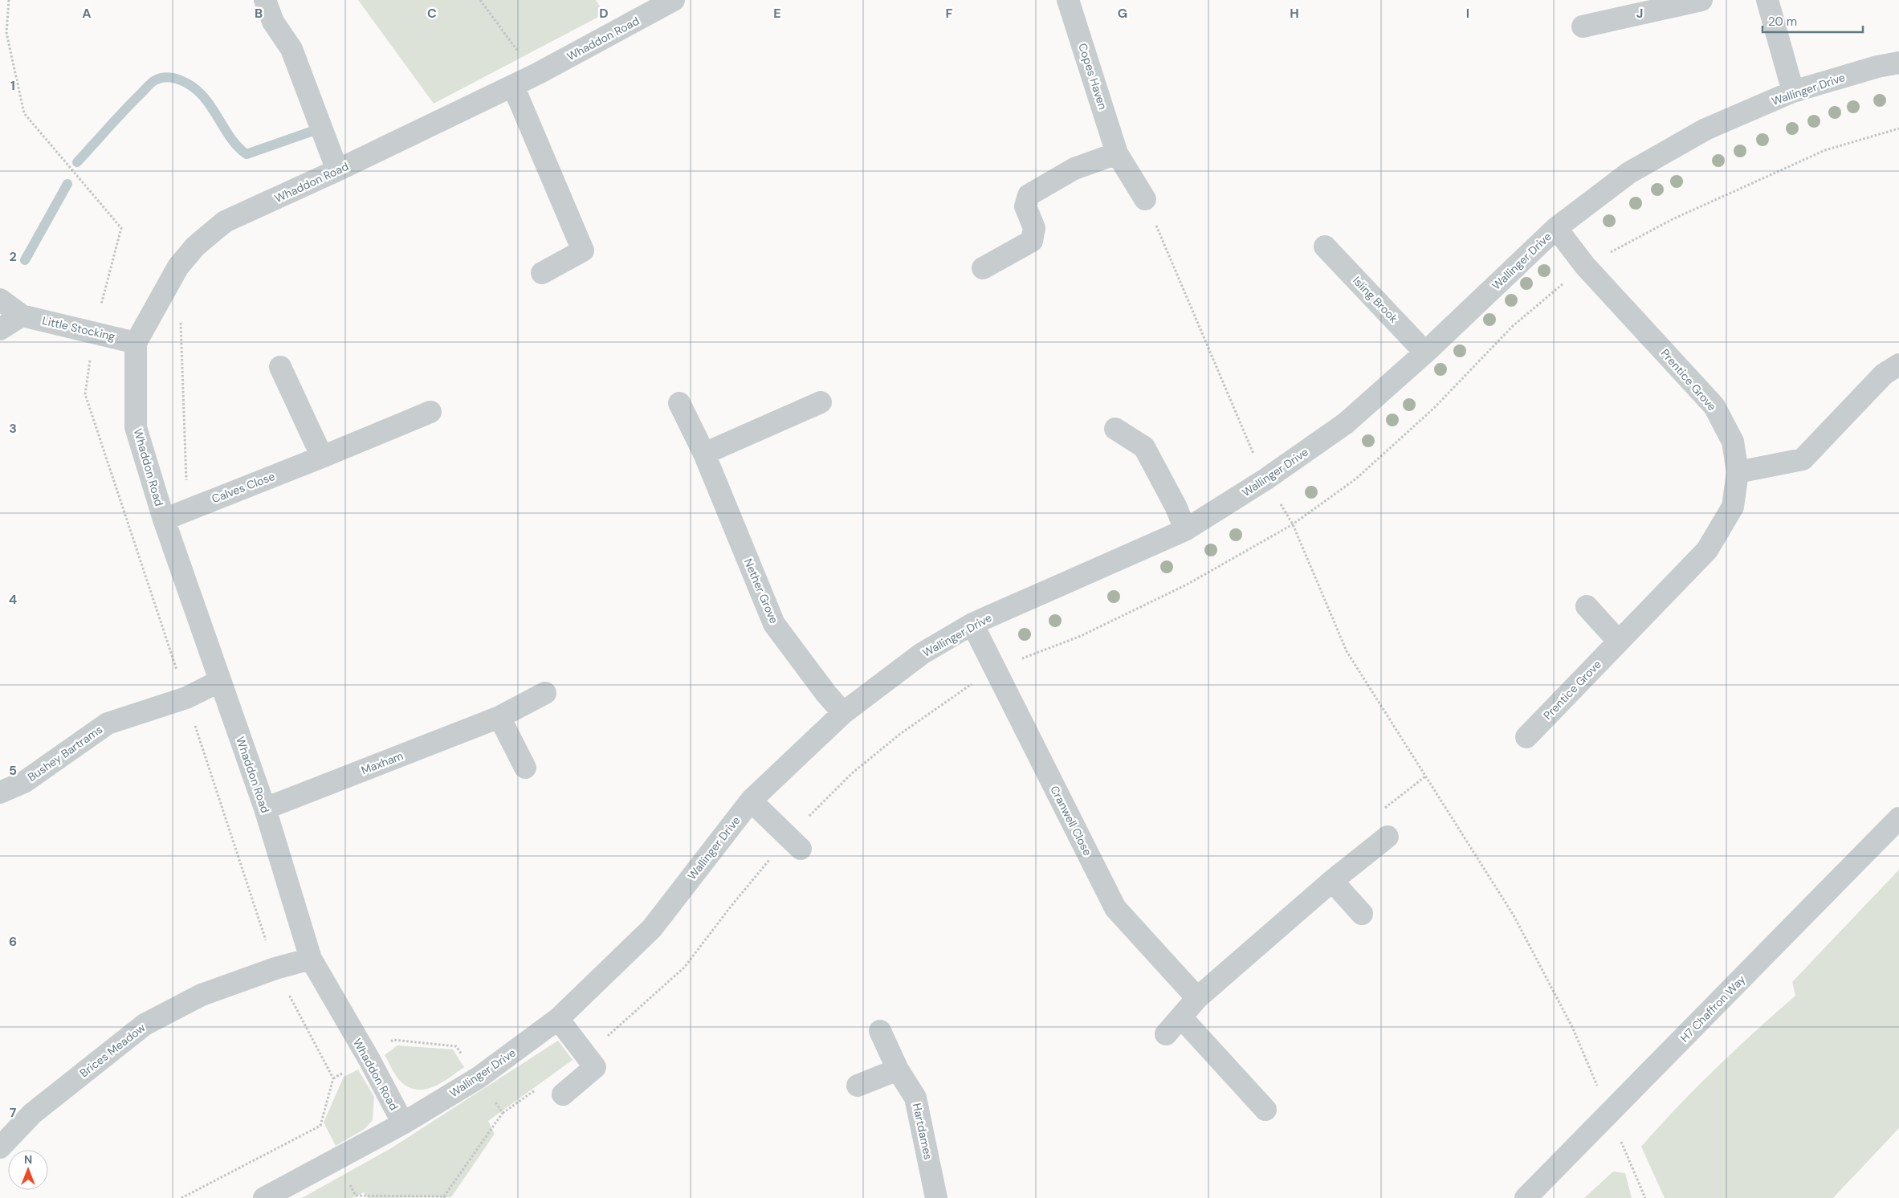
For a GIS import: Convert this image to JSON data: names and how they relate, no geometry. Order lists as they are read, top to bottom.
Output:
{
  "streets": {
    "street": [
      "Whaddon Road",
      "Copes Haven",
      "Wallinger Drive",
      "Isling Brook",
      "Little Stocking",
      "Prentice Grove",
      "Calves Close",
      "Nether Grove",
      "Bushey Bartrams",
      "Maxham",
      "Cranwell Close",
      "H7 Chaffron Way",
      "Brices Meadow",
      "Hartdames"
    ]
  },
  "crossings": [
    ["Whaddon Road", "Wallinger Drive"],
    ["Whaddon Road", "Little Stocking"],
    ["Whaddon Road", "Calves Close"],
    ["Whaddon Road", "Bushey Bartrams"],
    ["Whaddon Road", "Maxham"],
    ["Whaddon Road", "Brices Meadow"],
    ["Wallinger Drive", "Isling Brook"],
    ["Wallinger Drive", "Prentice Grove"],
    ["Wallinger Drive", "Nether Grove"],
    ["Wallinger Drive", "Cranwell Close"]
  ],
  "scale_bar": "20 m",
  "north": "top",
  "grid": {
    "columns": [
      "A",
      "B",
      "C",
      "D",
      "E",
      "F",
      "G",
      "H",
      "I",
      "J"
    ],
    "rows": [
      "1",
      "2",
      "3",
      "4",
      "5",
      "6",
      "7"
    ]
  }
}
